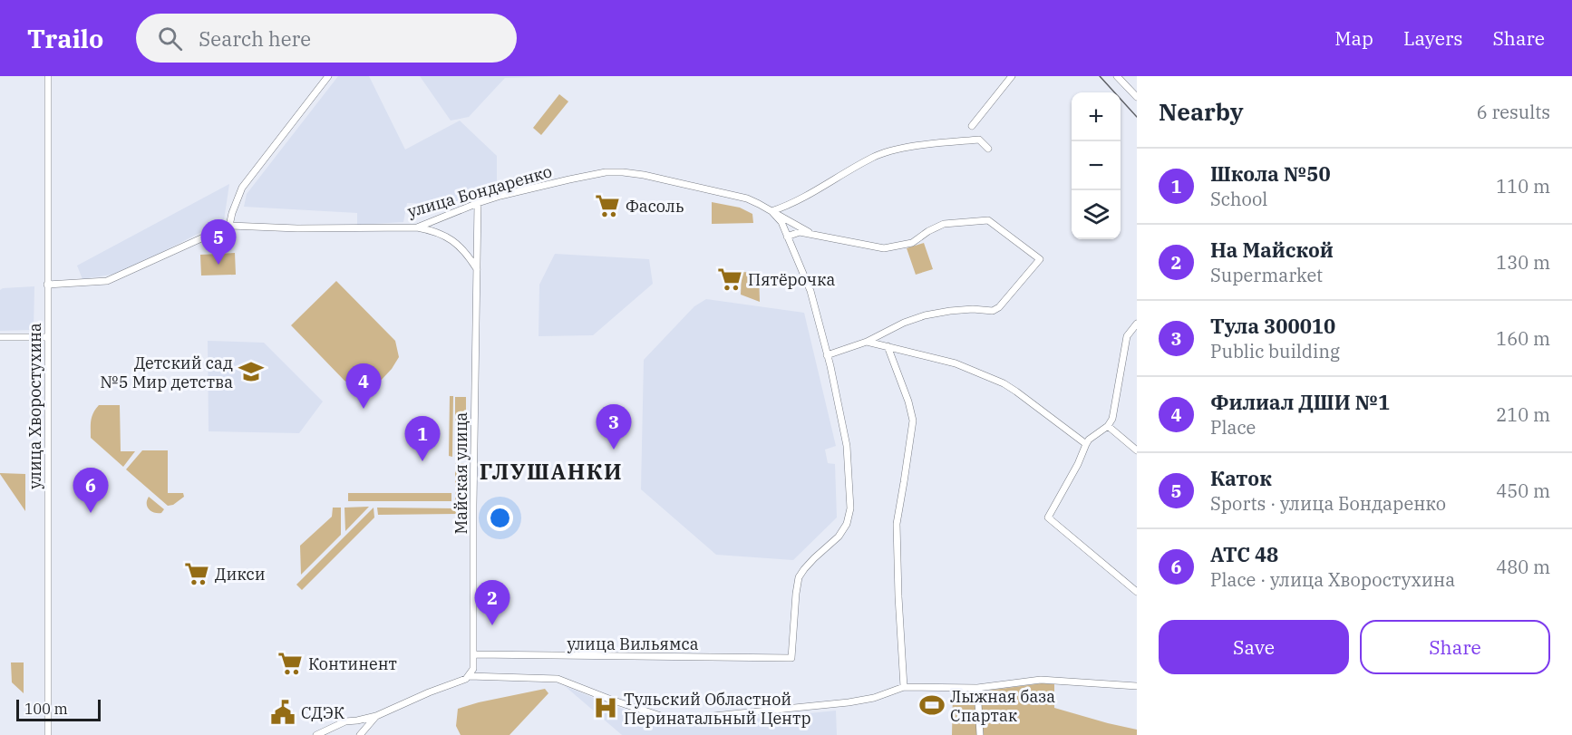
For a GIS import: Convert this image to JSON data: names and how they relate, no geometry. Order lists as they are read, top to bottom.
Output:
{
  "streets": {
    "street": [
      "улица Бондаренко",
      "улица Хворостухина",
      "Майская улица",
      "улица Вильямса"
    ]
  },
  "crossings": [
    ["улица Бондаренко", "улица Хворостухина"],
    ["улица Бондаренко", "Майская улица"],
    ["Майская улица", "улица Вильямса"]
  ],
  "districts": ["ГЛУШАНКИ"],
  "places": {
    "supermarket": [
      "Фасоль",
      "Пятёрочка",
      "Дикси",
      "Континент"
    ],
    "school or university": ["Детский сад №5 Мир детства"],
    "sports": ["Лыжная база Спартак"],
    "hospital": ["Тульский Областной Перинатальный Центр"],
    "public building": ["СДЭК"]
  },
  "scale_bar": "100 m",
  "page": {
    "header": "Trailo",
    "search": "Search here",
    "nav": ["Map", "Layers", "Share"],
    "heading": ["Nearby", "6 results"],
    "map_buttons": ["+", "−"],
    "list": [
      {
        "mark": "1",
        "name": "Школа №50",
        "note": "School",
        "value": "110 m"
      },
      {
        "mark": "2",
        "name": "На Майской",
        "note": "Supermarket",
        "value": "130 m"
      },
      {
        "mark": "3",
        "name": "Тула 300010",
        "note": "Public building",
        "value": "160 m"
      },
      {
        "mark": "4",
        "name": "Филиал ДШИ №1",
        "note": "Place",
        "value": "210 m"
      },
      {
        "mark": "5",
        "name": "Каток",
        "note": "Sports · улица Бондаренко",
        "value": "450 m"
      },
      {
        "mark": "6",
        "name": "АТС 48",
        "note": "Place · улица Хворостухина",
        "value": "480 m"
      }
    ],
    "pins": [
      "5",
      "4",
      "3",
      "1",
      "6",
      "2"
    ],
    "buttons": ["Save", "Share"],
    "scale": "100 m"
  }
}
